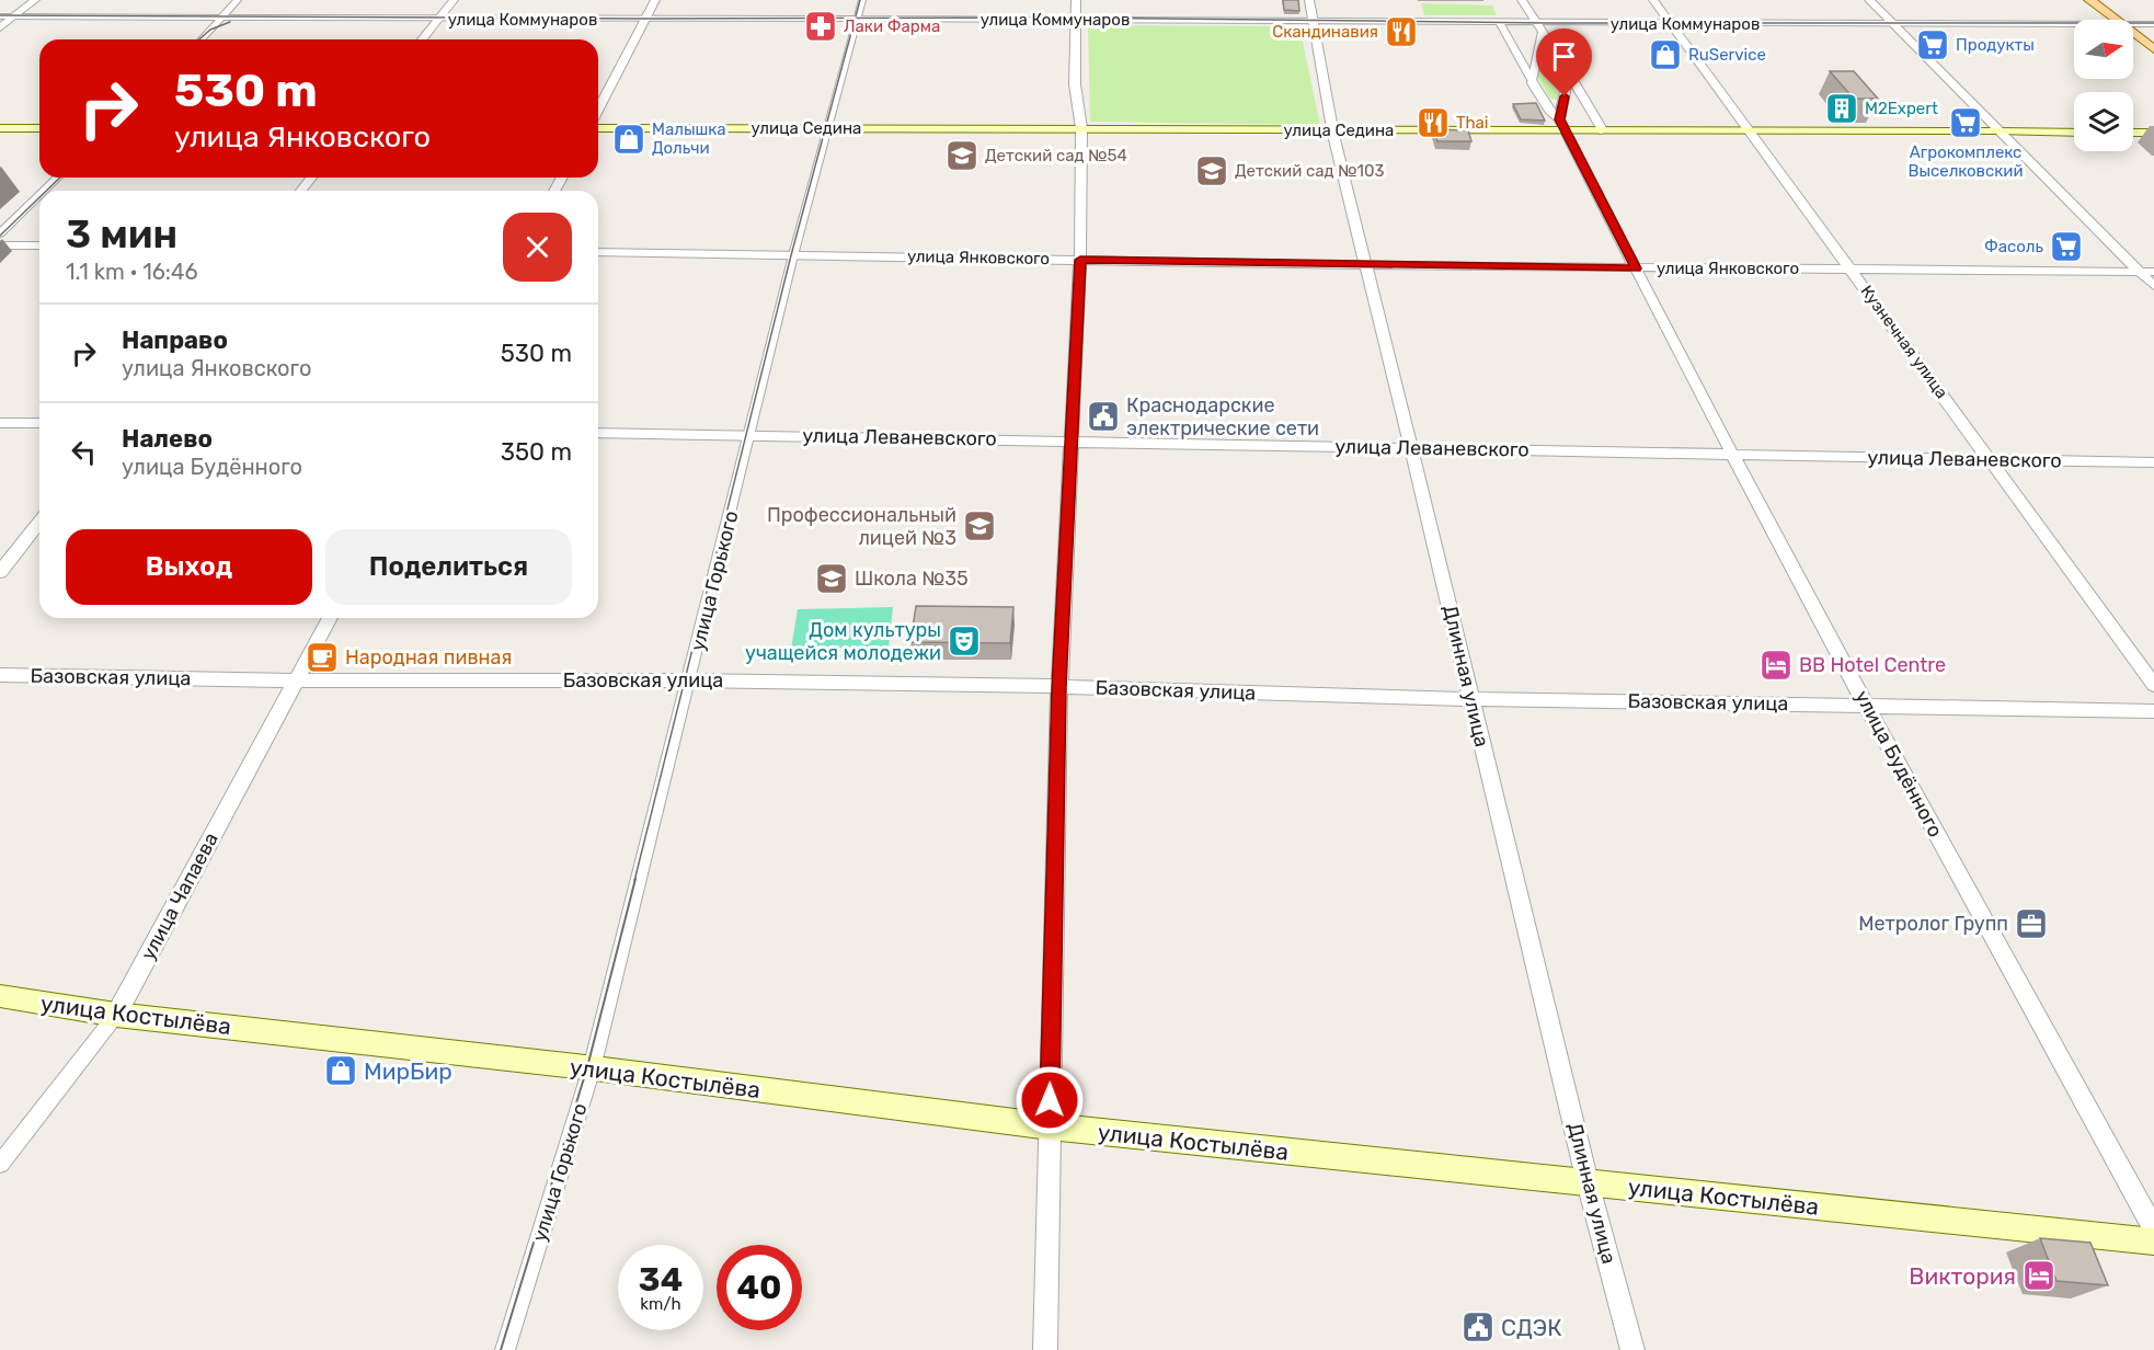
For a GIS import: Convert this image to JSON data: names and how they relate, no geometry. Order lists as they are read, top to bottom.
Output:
{
  "streets": {
    "main road": ["улица Седина", "улица Костылёва"],
    "street": [
      "улица Коммунаров",
      "улица Янковского",
      "Кузнечная улица",
      "улица Леваневского",
      "улица Горького",
      "Длинная улица",
      "Базовская улица",
      "улица Будённого",
      "улица Чапаева"
    ]
  },
  "crossings": [
    ["улица Коммунаров", "Кузнечная улица"],
    ["улица Коммунаров", "улица Горького"],
    ["улица Коммунаров", "Длинная улица"],
    ["улица Коммунаров", "улица Будённого"],
    ["улица Седина", "Кузнечная улица"],
    ["улица Седина", "улица Горького"],
    ["улица Седина", "Длинная улица"],
    ["улица Седина", "улица Будённого"],
    ["улица Янковского", "Кузнечная улица"],
    ["улица Янковского", "улица Горького"],
    ["улица Янковского", "Длинная улица"],
    ["улица Янковского", "улица Будённого"],
    ["Кузнечная улица", "улица Леваневского"],
    ["улица Леваневского", "улица Горького"],
    ["улица Леваневского", "Длинная улица"],
    ["улица Леваневского", "улица Будённого"],
    ["улица Горького", "Базовская улица"],
    ["улица Горького", "улица Костылёва"],
    ["Длинная улица", "Базовская улица"],
    ["Длинная улица", "улица Костылёва"],
    ["Базовская улица", "улица Будённого"],
    ["Базовская улица", "улица Чапаева"],
    ["улица Чапаева", "улица Костылёва"]
  ],
  "places": {
    "pharmacy": ["Лаки Фарма"],
    "restaurant": ["Скандинавия", "Thai"],
    "supermarket": ["Продукты", "Агрокомплекс Выселковский", "Фасоль"],
    "shop": ["RuService", "Малышка Дольчи", "МирБир"],
    "building": ["M2Expert"],
    "school or university": [
      "Детский сад №54",
      "Детский сад №103",
      "Профессиональный лицей №3",
      "Школа №35"
    ],
    "public building": ["Краснодарские электрические сети", "СДЭК"],
    "theatre": ["Дом культуры учащейся молодежи"],
    "cafe": ["Народная пивная"],
    "hotel": ["BB Hotel Centre", "Виктория"],
    "office": ["Метролог Групп"]
  },
  "north": "right",
  "page": {
    "turn": ["530 m", "улица Янковского"],
    "heading": ["3 мин", "1.1 km · 16:46"],
    "list": [
      {
        "name": "Направо",
        "note": "улица Янковского",
        "value": "530 m"
      },
      {
        "name": "Налево",
        "note": "улица Будённого",
        "value": "350 m"
      }
    ],
    "buttons": ["Выход", "Поделиться"],
    "speed": "34 km/h",
    "limit": "40"
  }
}
